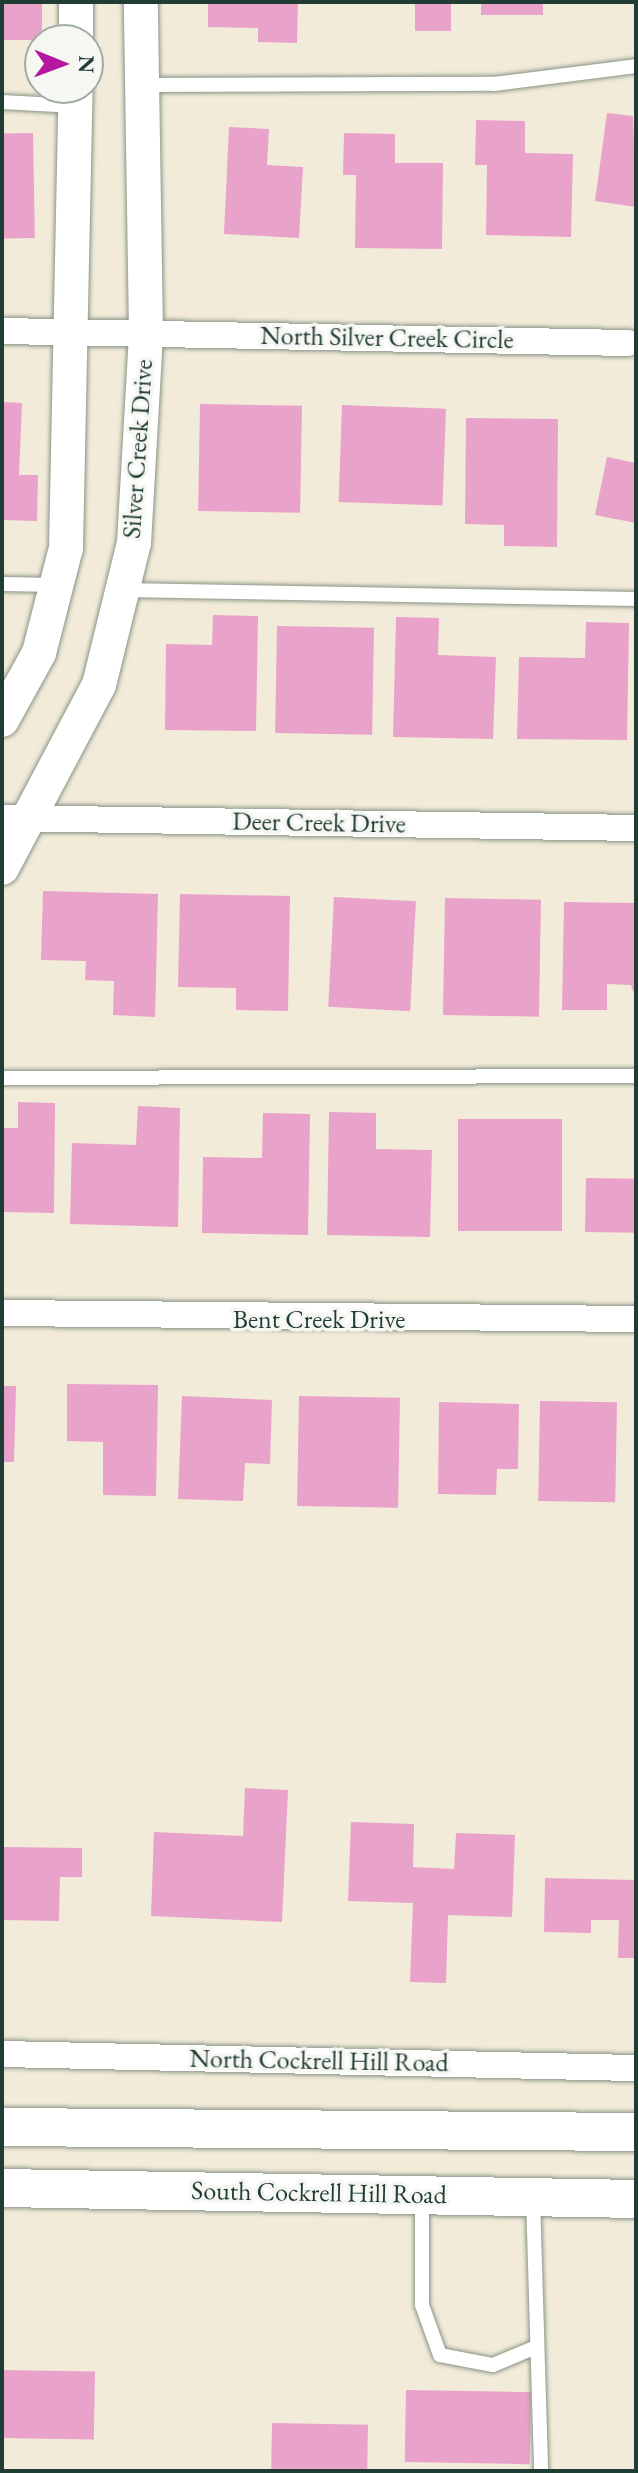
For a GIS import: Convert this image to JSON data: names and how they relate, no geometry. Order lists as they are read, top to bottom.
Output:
{
  "streets": {
    "main road": ["South Cockrell Hill Road"],
    "street": [
      "North Silver Creek Circle",
      "Silver Creek Drive",
      "Deer Creek Drive",
      "Bent Creek Drive",
      "North Cockrell Hill Road"
    ]
  },
  "crossings": [
    ["North Silver Creek Circle", "Silver Creek Drive"],
    ["Silver Creek Drive", "Deer Creek Drive"]
  ],
  "north": "right"
}
